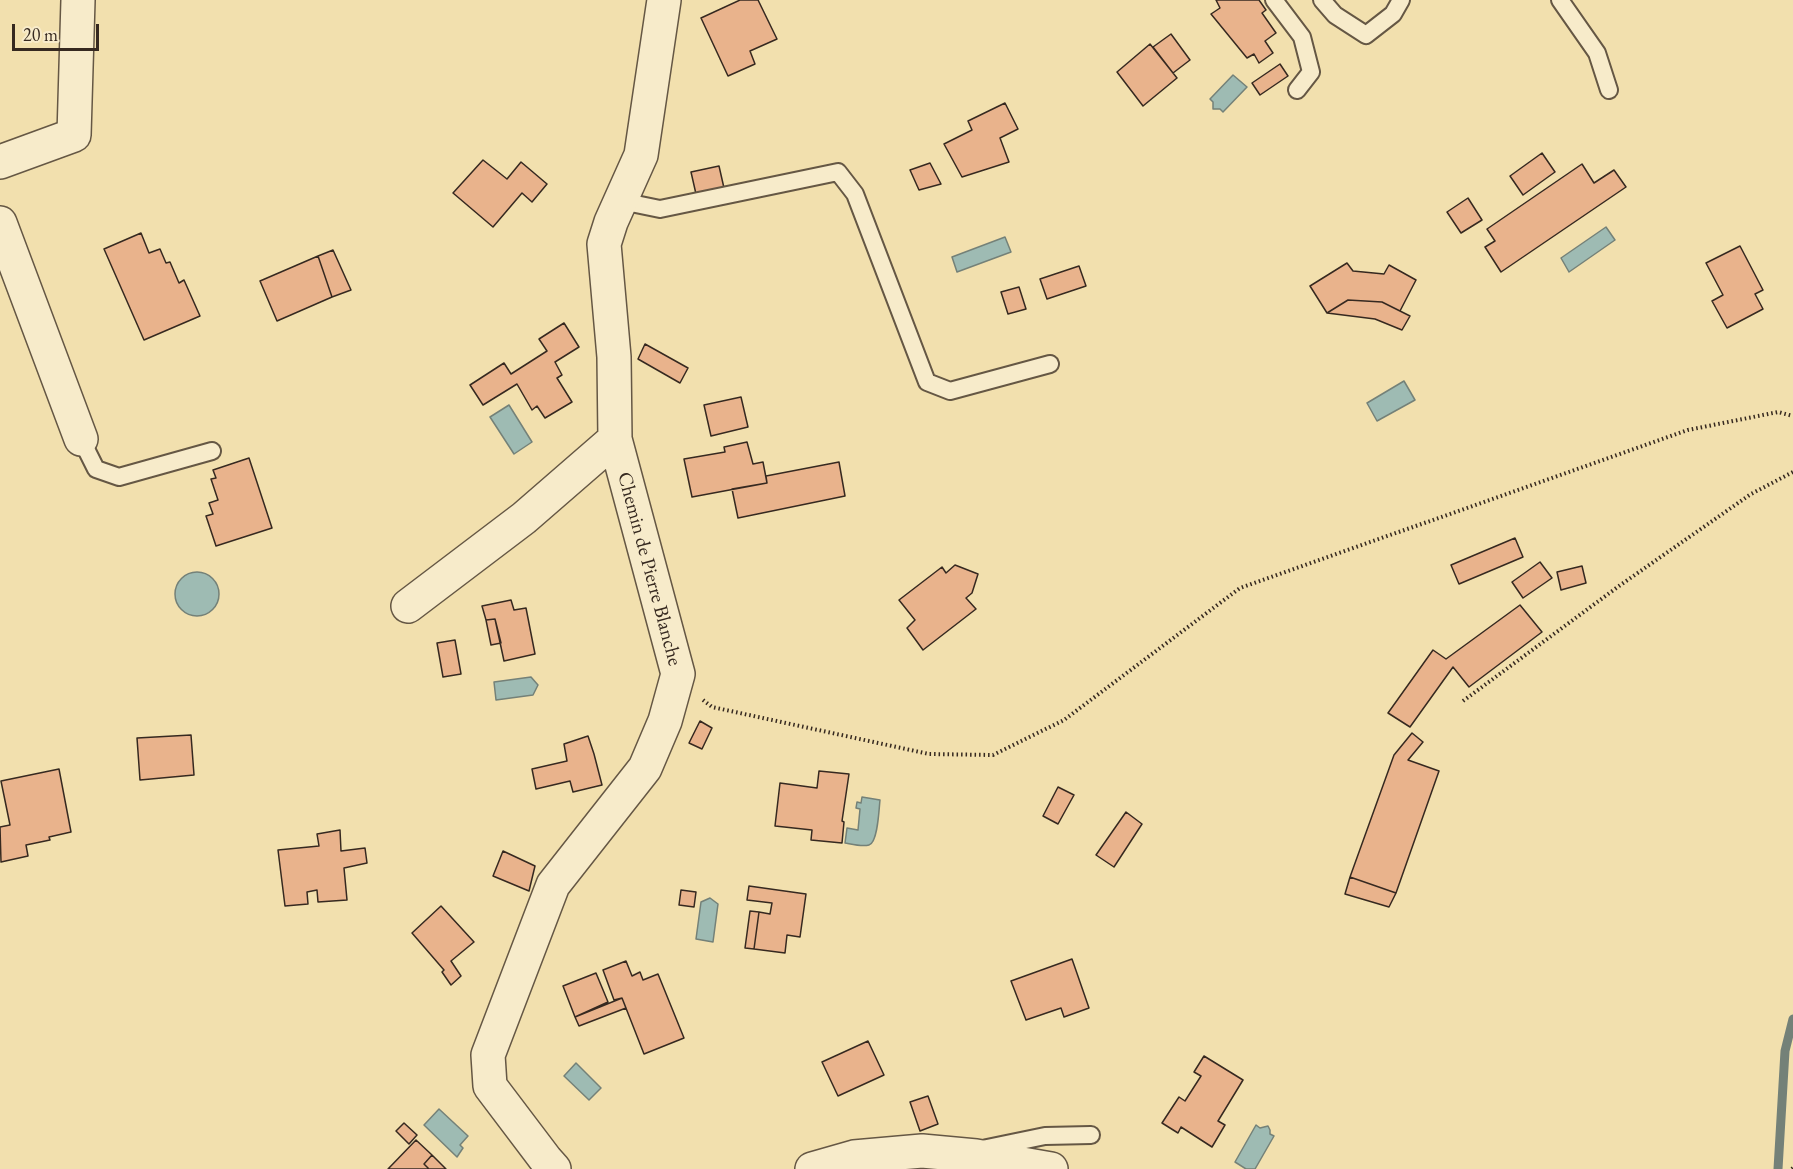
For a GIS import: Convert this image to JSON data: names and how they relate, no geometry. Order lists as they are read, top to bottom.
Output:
{
  "streets": {
    "street": ["Chemin de Pierre Blanche"]
  },
  "scale_bar": "20 m"
}
